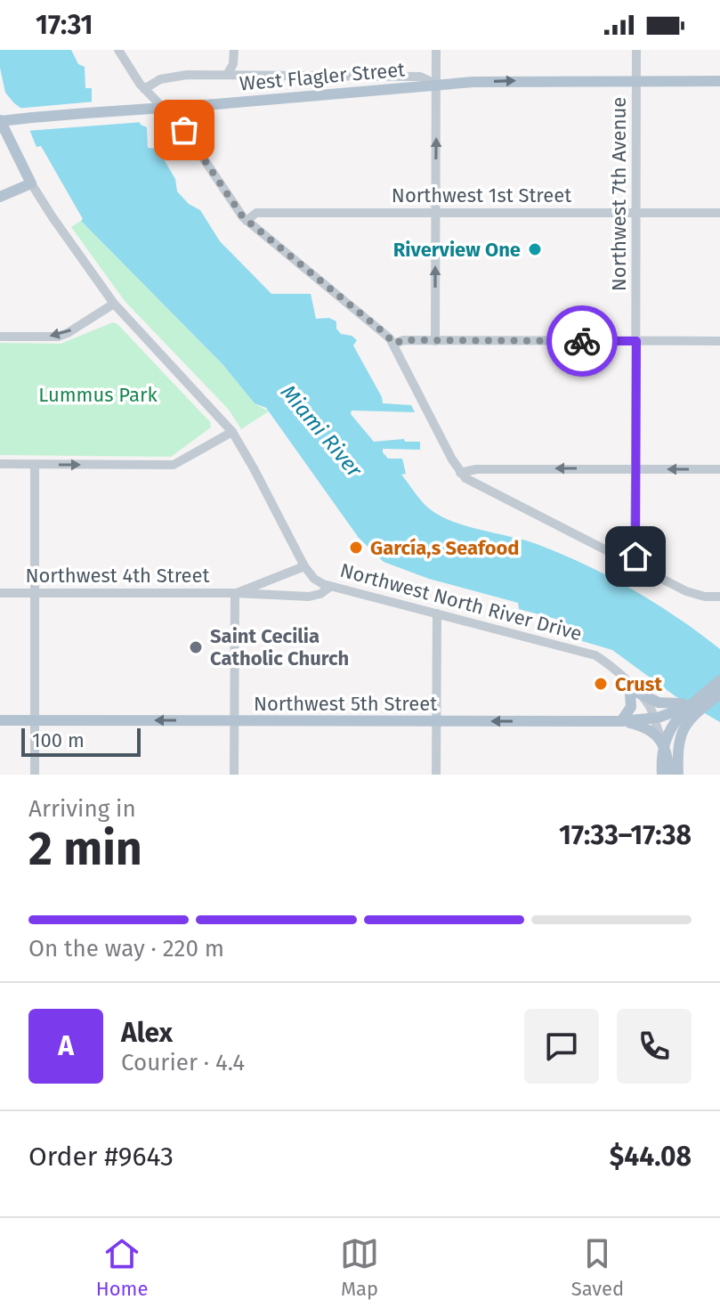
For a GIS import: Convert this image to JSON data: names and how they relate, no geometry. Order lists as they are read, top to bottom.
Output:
{
  "streets": {
    "main road": ["West Flagler Street", "Northwest North River Drive", "Northwest 5th Street"],
    "street": ["Northwest 7th Avenue", "Northwest 1st Street", "Northwest 4th Street"]
  },
  "crossings": [
    ["West Flagler Street", "Northwest 7th Avenue"],
    ["West Flagler Street", "Northwest North River Drive"],
    ["Northwest 7th Avenue", "Northwest 1st Street"],
    ["Northwest 4th Street", "Northwest North River Drive"],
    ["Northwest North River Drive", "Northwest 5th Street"]
  ],
  "one_way": ["Northwest 5th Street"],
  "water": ["Miami River"],
  "parks": ["Lummus Park"],
  "places": [
    "Riverview One",
    "García,s Seafood",
    "Saint Cecilia Catholic Church",
    "Crust"
  ],
  "scale_bar": "100 m",
  "page": {
    "status": "17:31",
    "scale": "100 m",
    "heading": ["2 min", "Arriving in", "17:33–17:38"],
    "panel": [
      "Alex",
      "Courier · 4.4",
      "Order #9643",
      "$44.08"
    ],
    "bar": "On the way · 220 m",
    "round": "A",
    "tabs": ["Home", "Map", "Saved"]
  }
}
